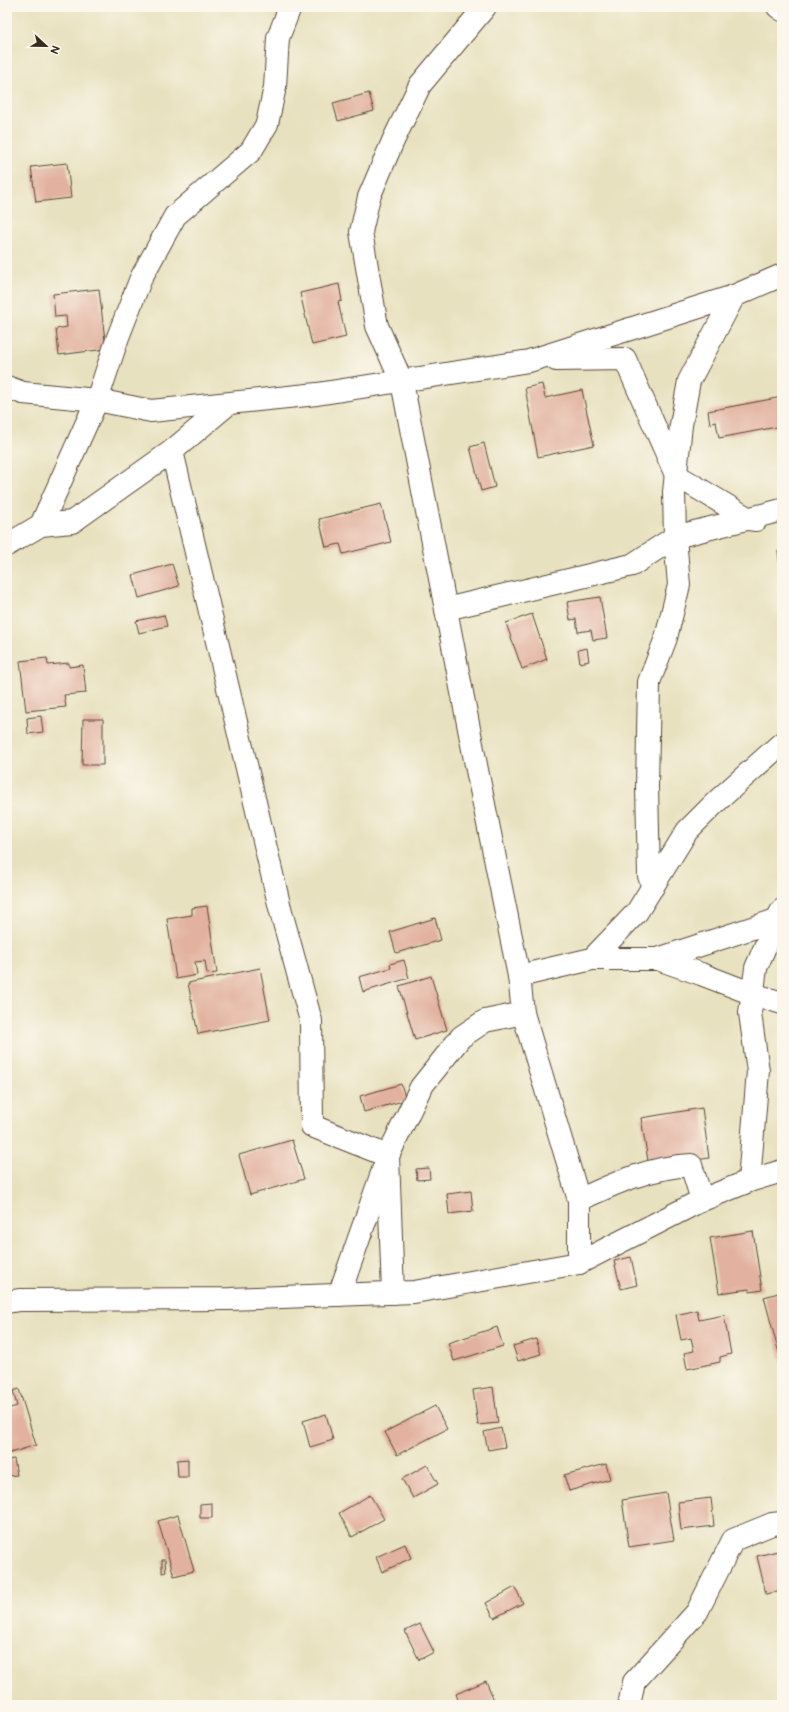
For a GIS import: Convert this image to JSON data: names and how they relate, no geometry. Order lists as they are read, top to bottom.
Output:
{
  "north": "right"
}
